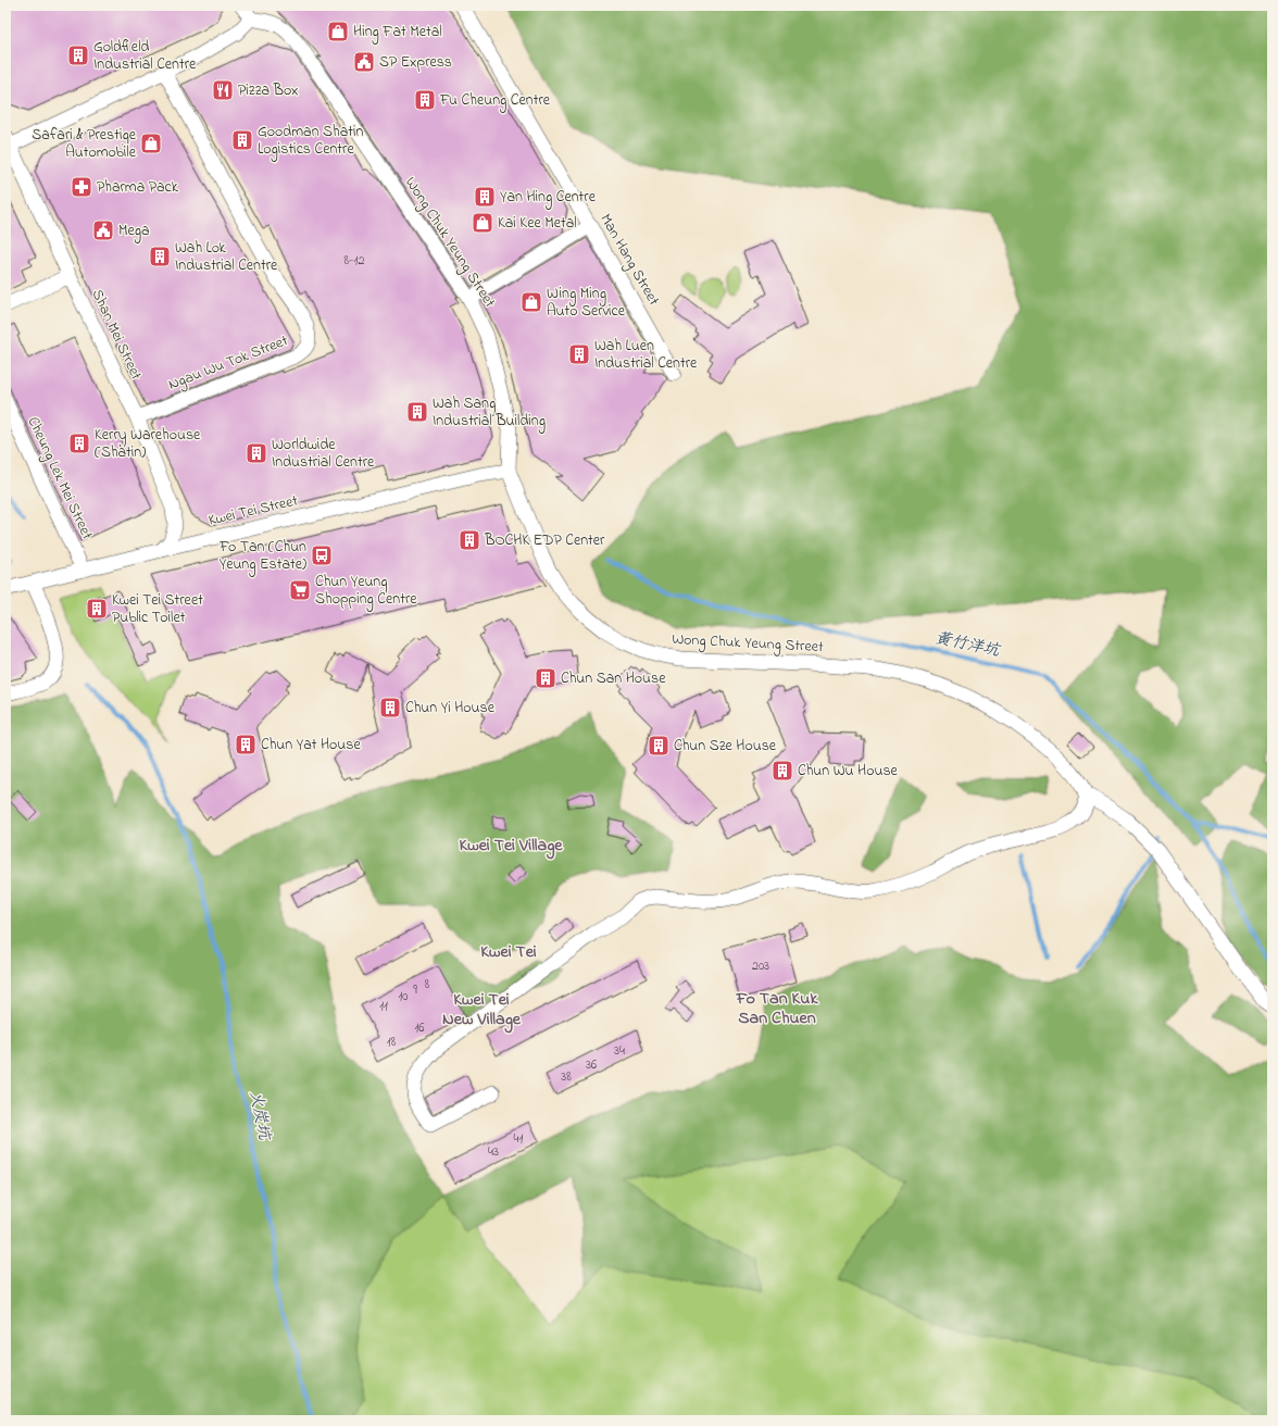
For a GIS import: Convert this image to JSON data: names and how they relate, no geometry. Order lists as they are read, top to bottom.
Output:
{
  "streets": {
    "street": [
      "Wong Chuk Yeung Street",
      "Man Hang Street",
      "Shan Mei Street",
      "Ngau Wu Tok Street",
      "Cheung Lek Mei Street",
      "Kwei Tei Street"
    ]
  },
  "crossings": [
    ["Wong Chuk Yeung Street", "Kwei Tei Street"],
    ["Shan Mei Street", "Ngau Wu Tok Street"],
    ["Shan Mei Street", "Kwei Tei Street"],
    ["Cheung Lek Mei Street", "Kwei Tei Street"]
  ],
  "districts": [
    "Kwei Tei Village",
    "Kwei Tei",
    "Fo Tan Kuk San Chuen",
    "Kwei Tei New Village"
  ],
  "water": ["黃竹洋坑", "火炭坑"],
  "places": {
    "shop": [
      "Hing Fat Metal",
      "Safari & Prestige Automobile",
      "Kai Kee Metal",
      "Wing Ming Auto Service"
    ],
    "building": [
      "Goldfield Industrial Centre",
      "Fu Cheung Centre",
      "Goodman Shatin Logistics Centre",
      "Yan Hing Centre",
      "Wah Lok Industrial Centre",
      "Wah Luen Industrial Centre",
      "Wah Sang Industrial Building",
      "Kerry Warehouse (Shatin)",
      "Worldwide Industrial Centre",
      "BOCHK EDP Center",
      "Kwei Tei Street Public Toilet",
      "Chun San House",
      "Chun Yi House",
      "Chun Yat House",
      "Chun Sze House",
      "Chun Wu House"
    ],
    "public building": ["SP Express", "Mega"],
    "restaurant": ["Pizza Box"],
    "pharmacy": ["Pharma Pack"],
    "bus stop": ["Fo Tan (Chun Yeung Estate)"],
    "supermarket": ["Chun Yeung Shopping Centre"]
  },
  "house_numbers": [
    "8-12",
    "203",
    "8",
    "9",
    "10",
    "11",
    "16",
    "18",
    "34",
    "36",
    "38",
    "41",
    "43"
  ]
}
